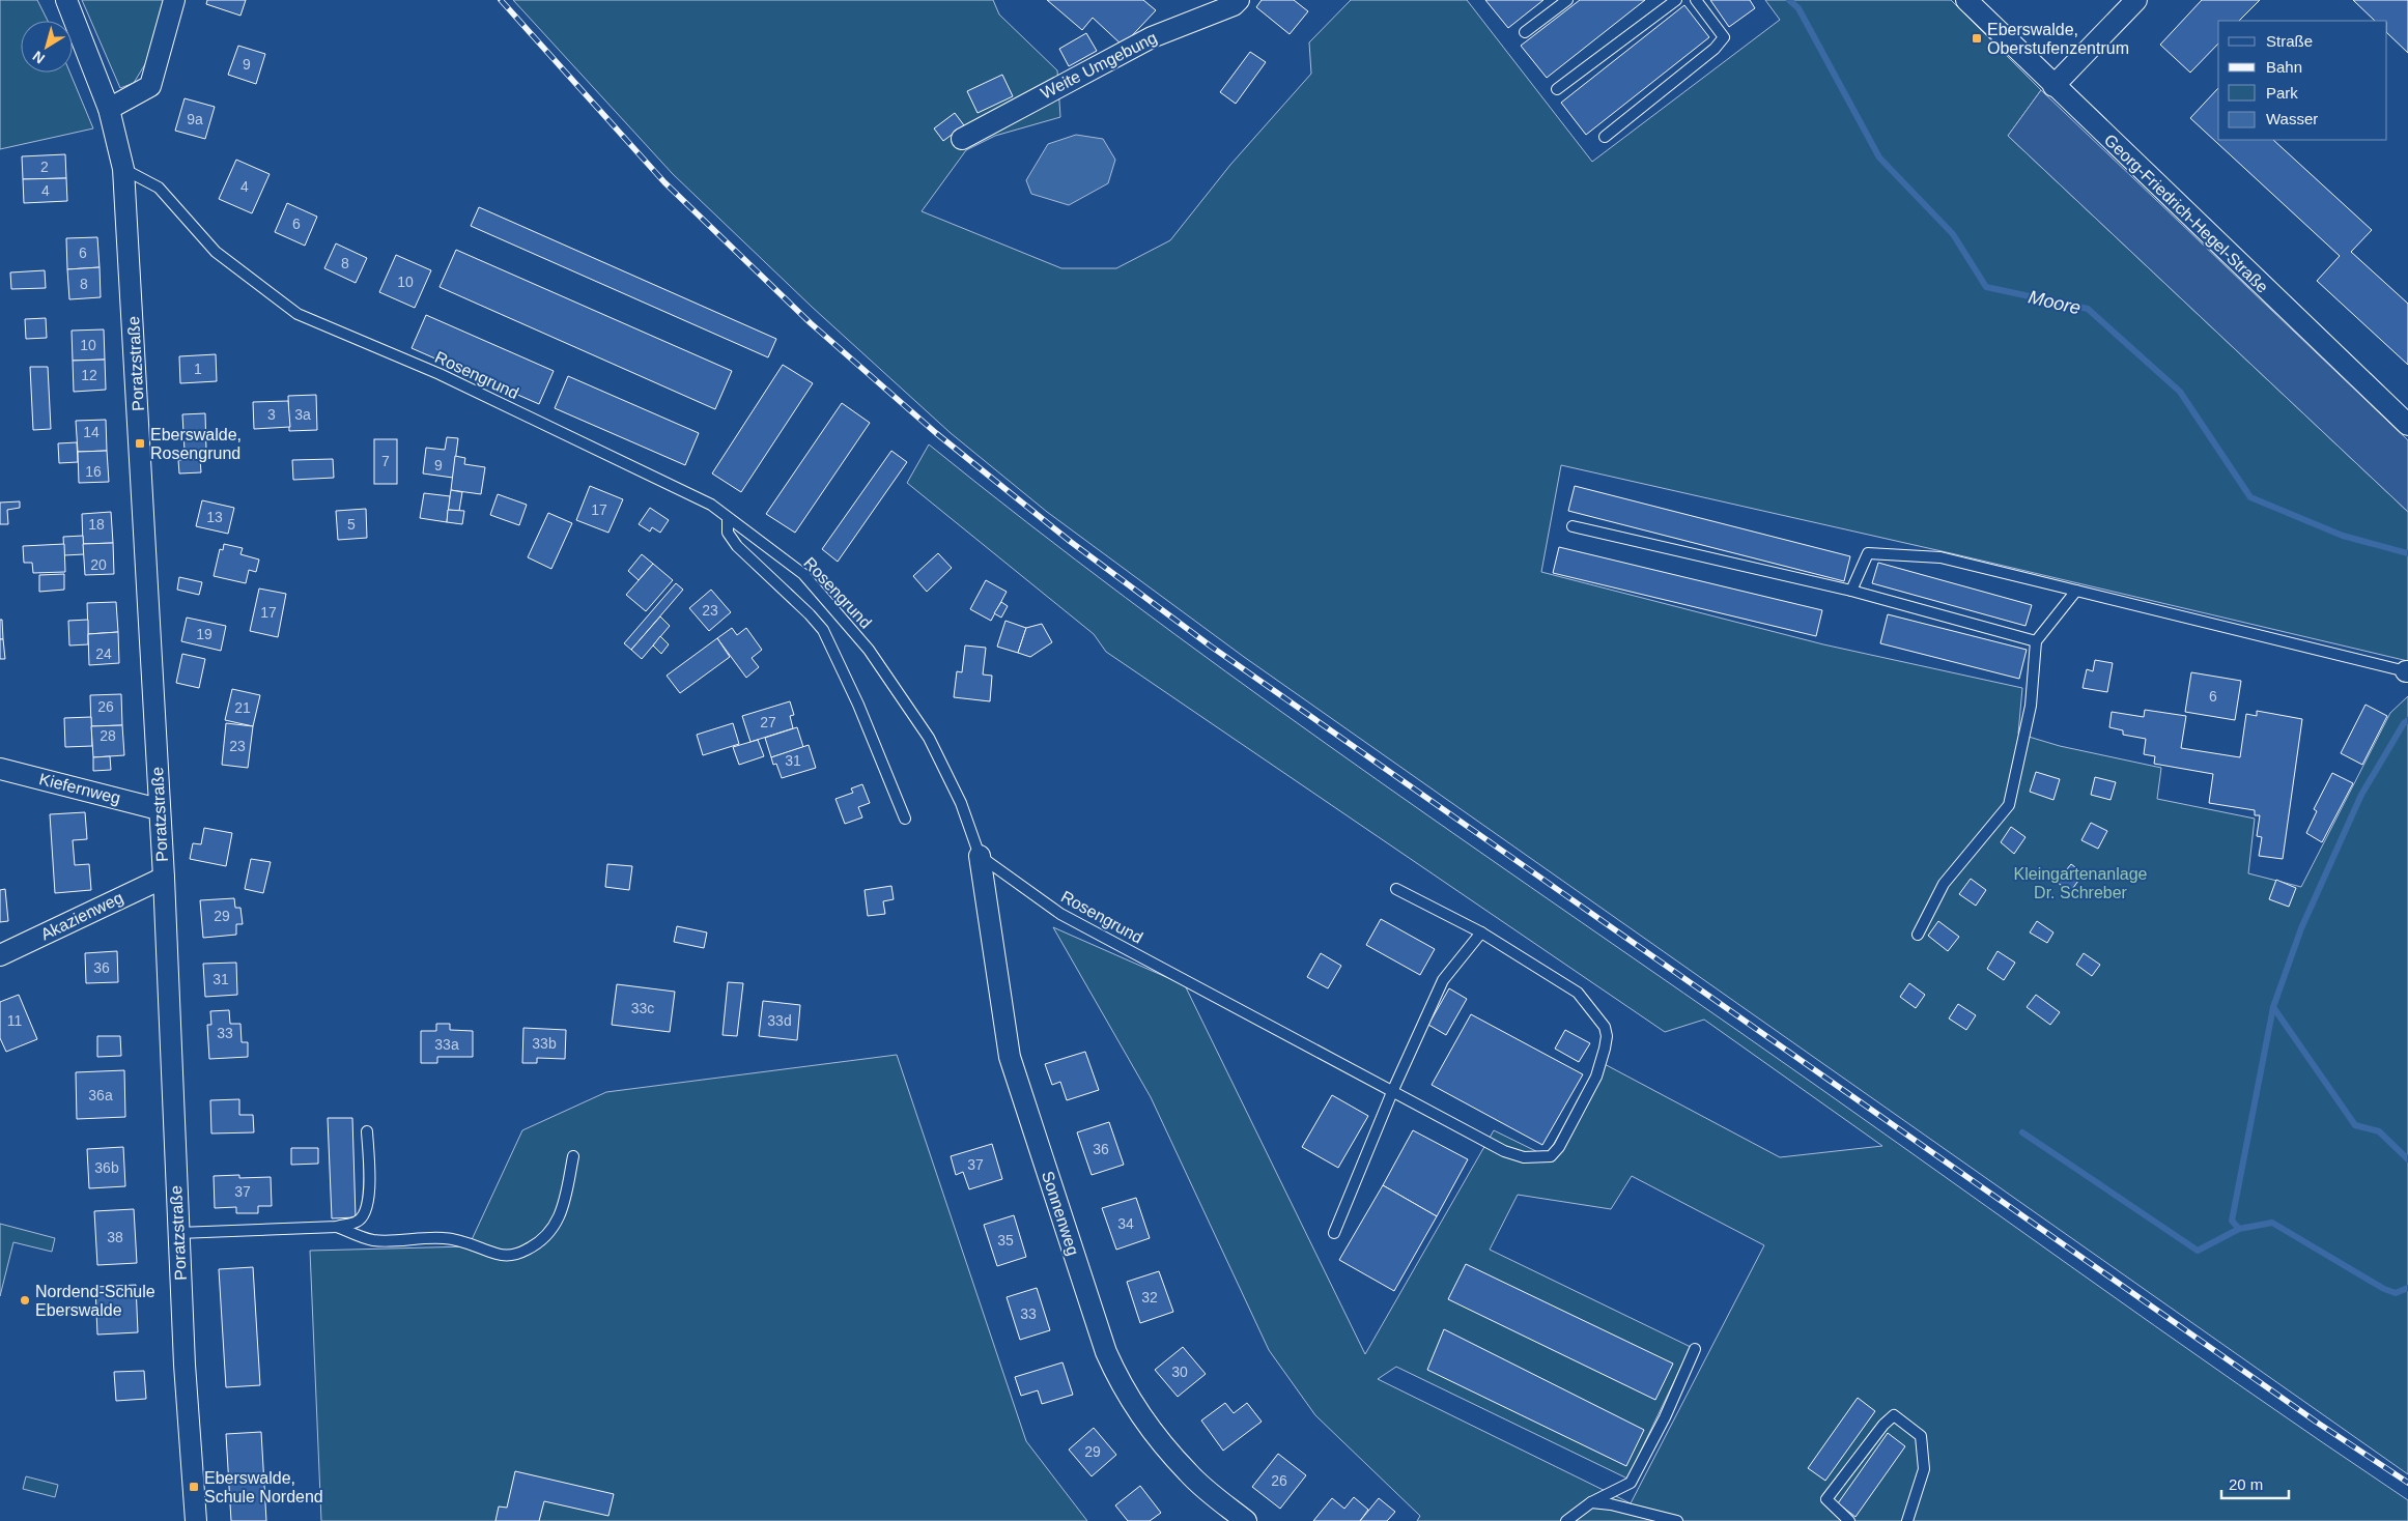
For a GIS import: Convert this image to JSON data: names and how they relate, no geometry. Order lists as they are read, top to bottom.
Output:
{
  "streets": {
    "street": [
      "Weite Umgebung",
      "Georg-Friedrich-Hegel-Straße",
      "Poratzstraße",
      "Kiefernweg",
      "Akazienweg",
      "Sonnenweg"
    ],
    "lane": ["Rosengrund"]
  },
  "crossings": [
    ["Poratzstraße", "Rosengrund"],
    ["Poratzstraße", "Kiefernweg"],
    ["Poratzstraße", "Akazienweg"],
    ["Rosengrund", "Sonnenweg"]
  ],
  "water": ["Moore"],
  "parks": ["Kleingartenanlage Dr. Schreber"],
  "places": {
    "transit": ["Eberswalde, Oberstufenzentrum", "Eberswalde, Rosengrund", "Eberswalde, Schule Nordend"],
    "other": ["Nordend-Schule Eberswalde"]
  },
  "house_numbers": [
    "9",
    "9a",
    "2",
    "4",
    "4",
    "6",
    "6",
    "8",
    "10",
    "8",
    "10",
    "1",
    "12",
    "3",
    "3a",
    "14",
    "7",
    "9",
    "16",
    "17",
    "13",
    "18",
    "5",
    "20",
    "23",
    "17",
    "19",
    "24",
    "6",
    "26",
    "21",
    "27",
    "28",
    "23",
    "31",
    "29",
    "36",
    "31",
    "33c",
    "11",
    "33d",
    "33",
    "33b",
    "33a",
    "36a",
    "36",
    "37",
    "36b",
    "37",
    "34",
    "38",
    "35",
    "32",
    "33",
    "30",
    "29",
    "26"
  ],
  "legend": [
    "Straße",
    "Bahn",
    "Park",
    "Wasser"
  ],
  "scale_bar": "20 m",
  "north": "bottom left"
}
